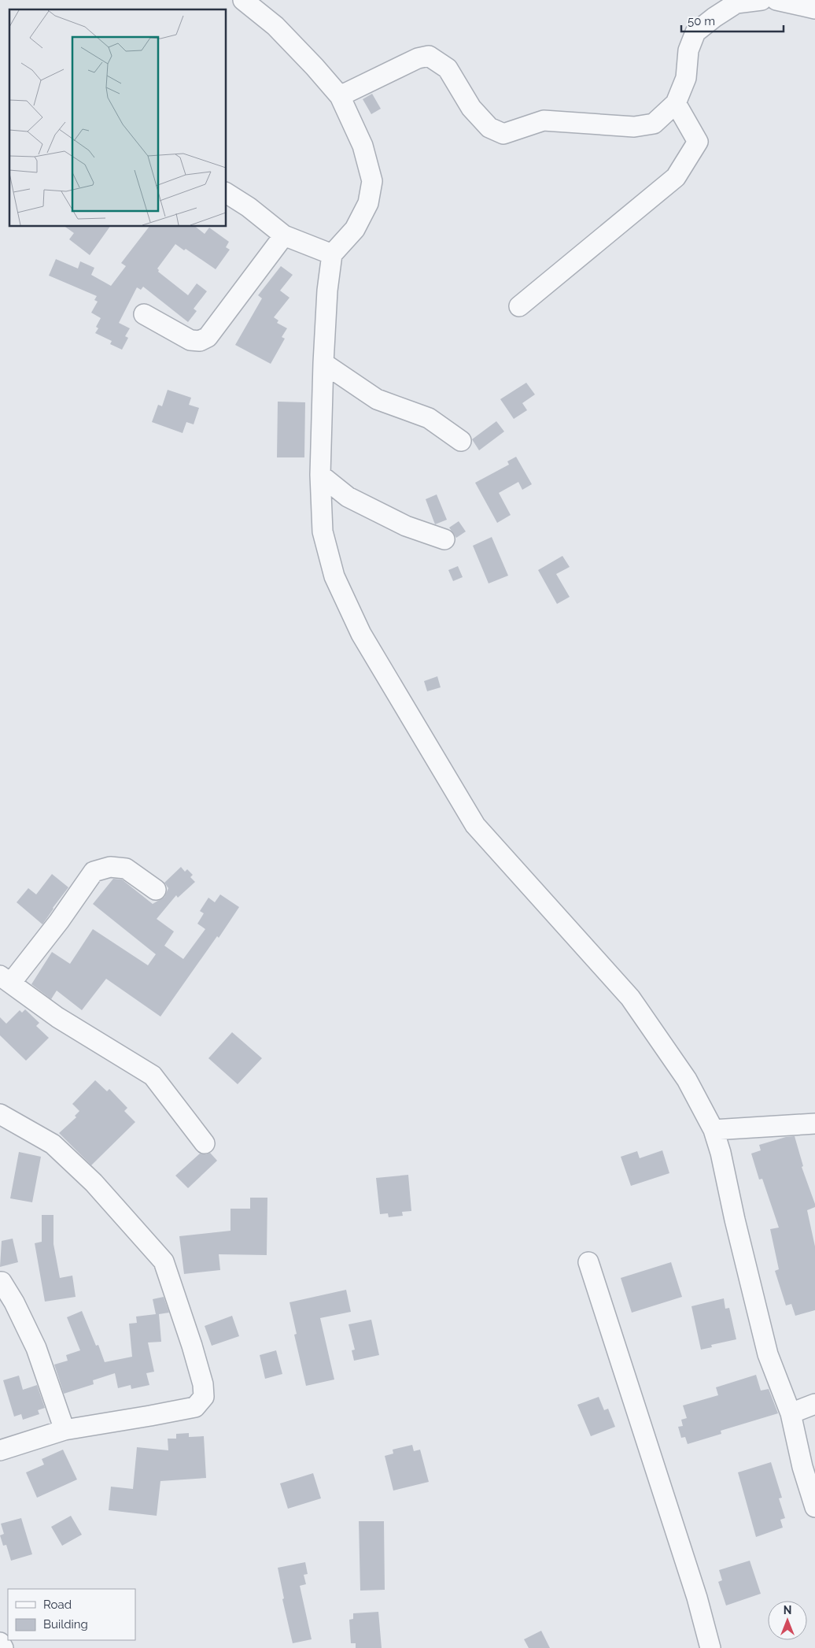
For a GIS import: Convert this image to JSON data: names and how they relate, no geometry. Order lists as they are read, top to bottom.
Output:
{
  "legend": ["Road", "Building"],
  "scale_bar": "50 m",
  "north": "top"
}
